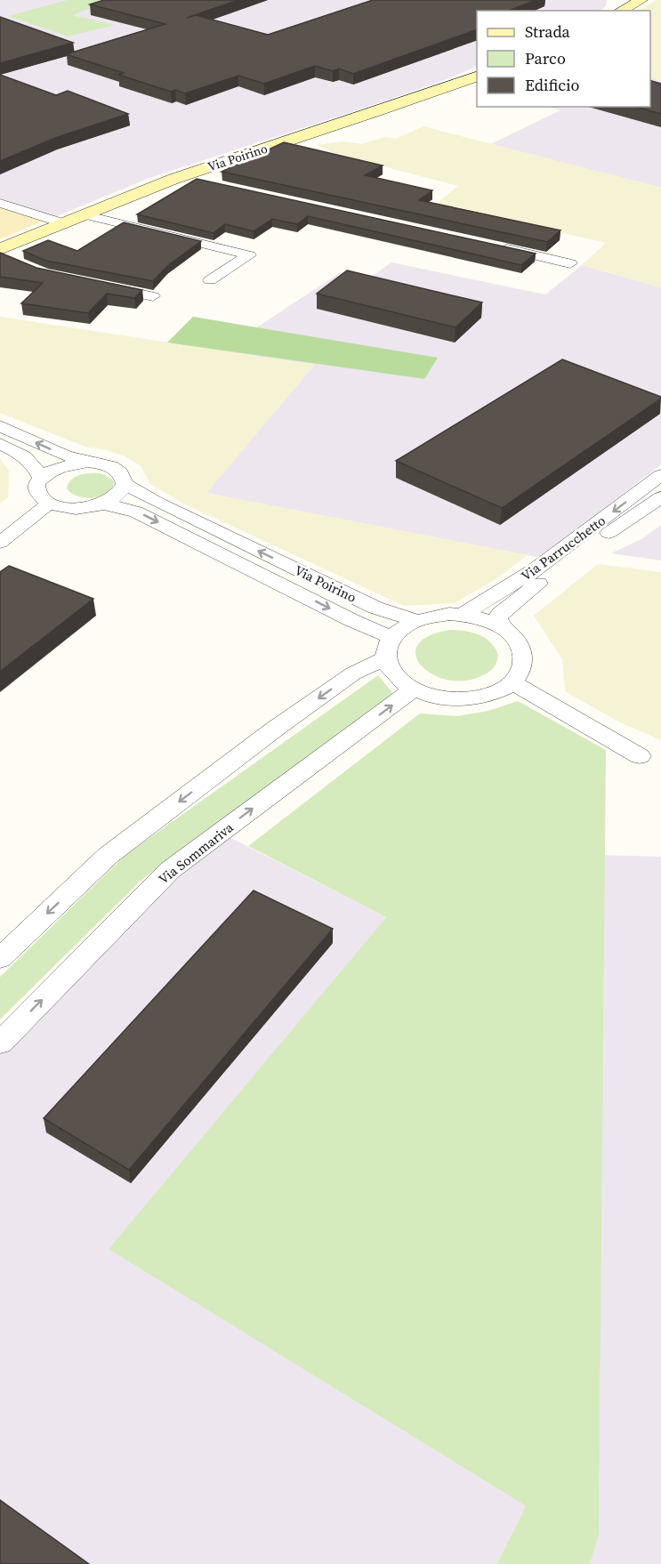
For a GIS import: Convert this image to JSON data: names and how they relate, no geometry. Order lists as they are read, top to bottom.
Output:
{
  "streets": {
    "main road": ["Via Poirino"],
    "street": ["Via Parrucchetto", "Via Sommariva"]
  },
  "crossings": [
    ["Via Poirino", "Via Parrucchetto"],
    ["Via Poirino", "Via Sommariva"],
    ["Via Parrucchetto", "Via Sommariva"]
  ],
  "legend": ["Strada", "Parco", "Edificio"]
}
